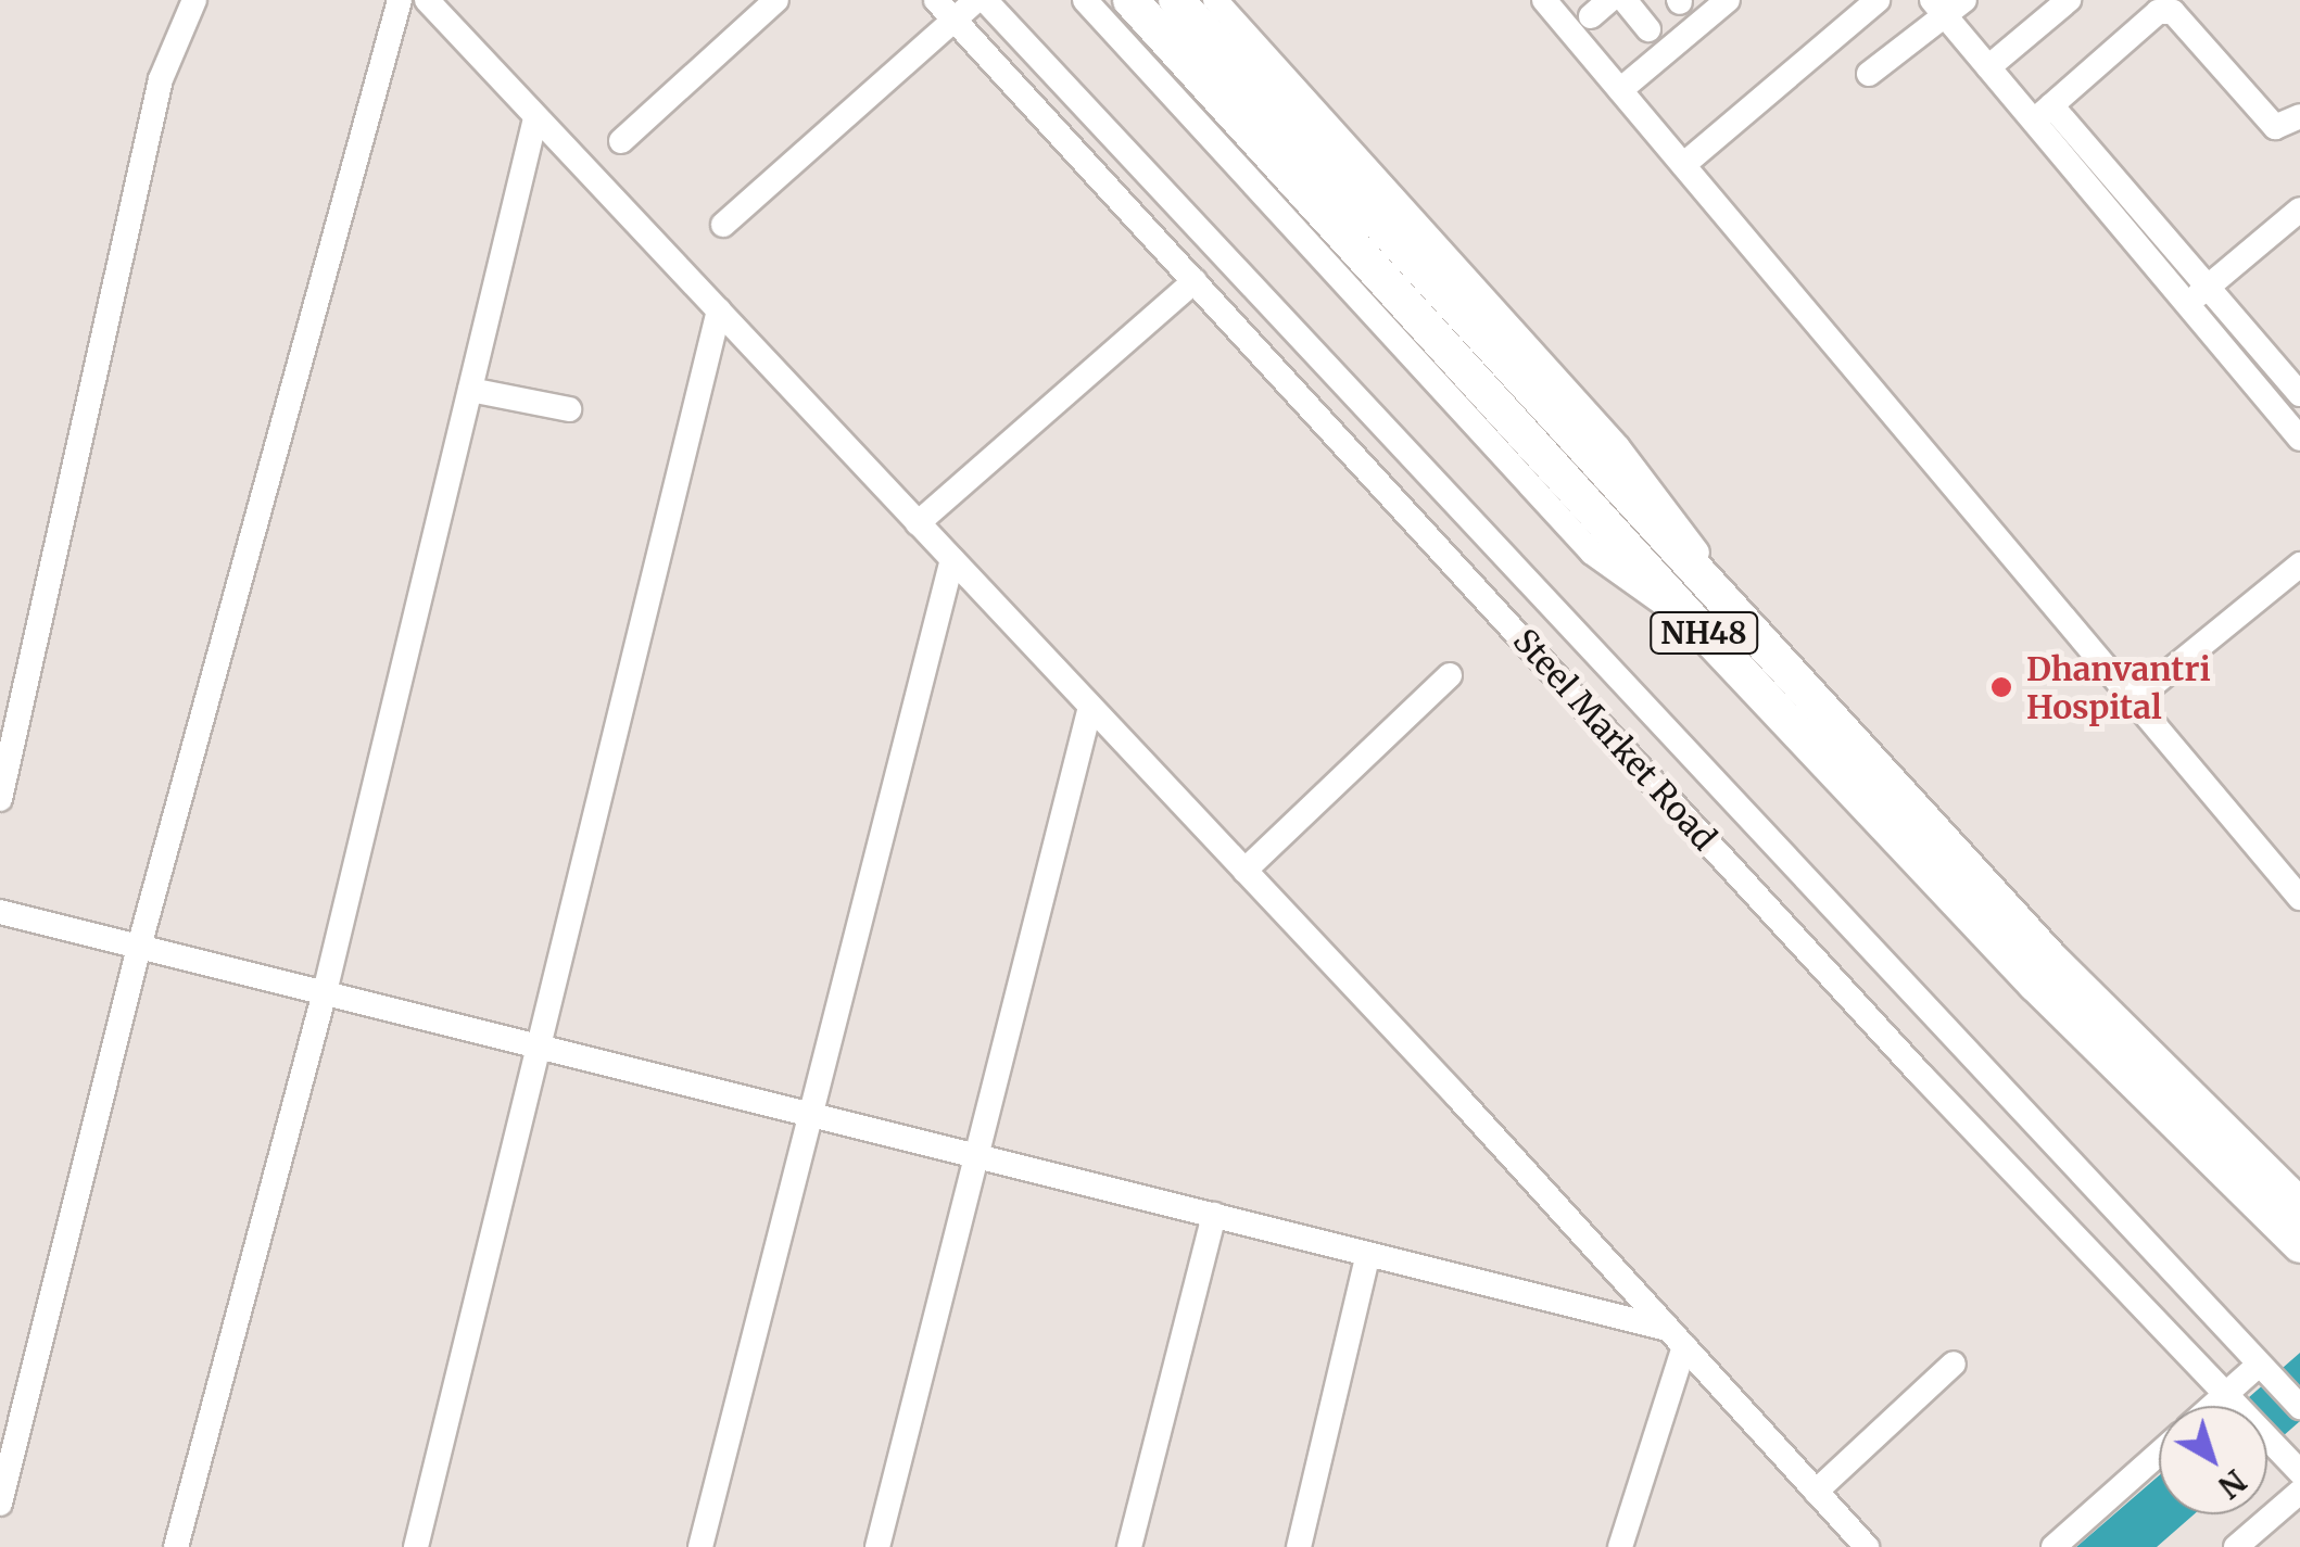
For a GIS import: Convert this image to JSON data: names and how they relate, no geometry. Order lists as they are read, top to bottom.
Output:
{
  "streets": {
    "highway": ["NH48"],
    "street": ["Steel Market Road"]
  },
  "places": ["Dhanvantri Hospital"],
  "north": "bottom right"
}
